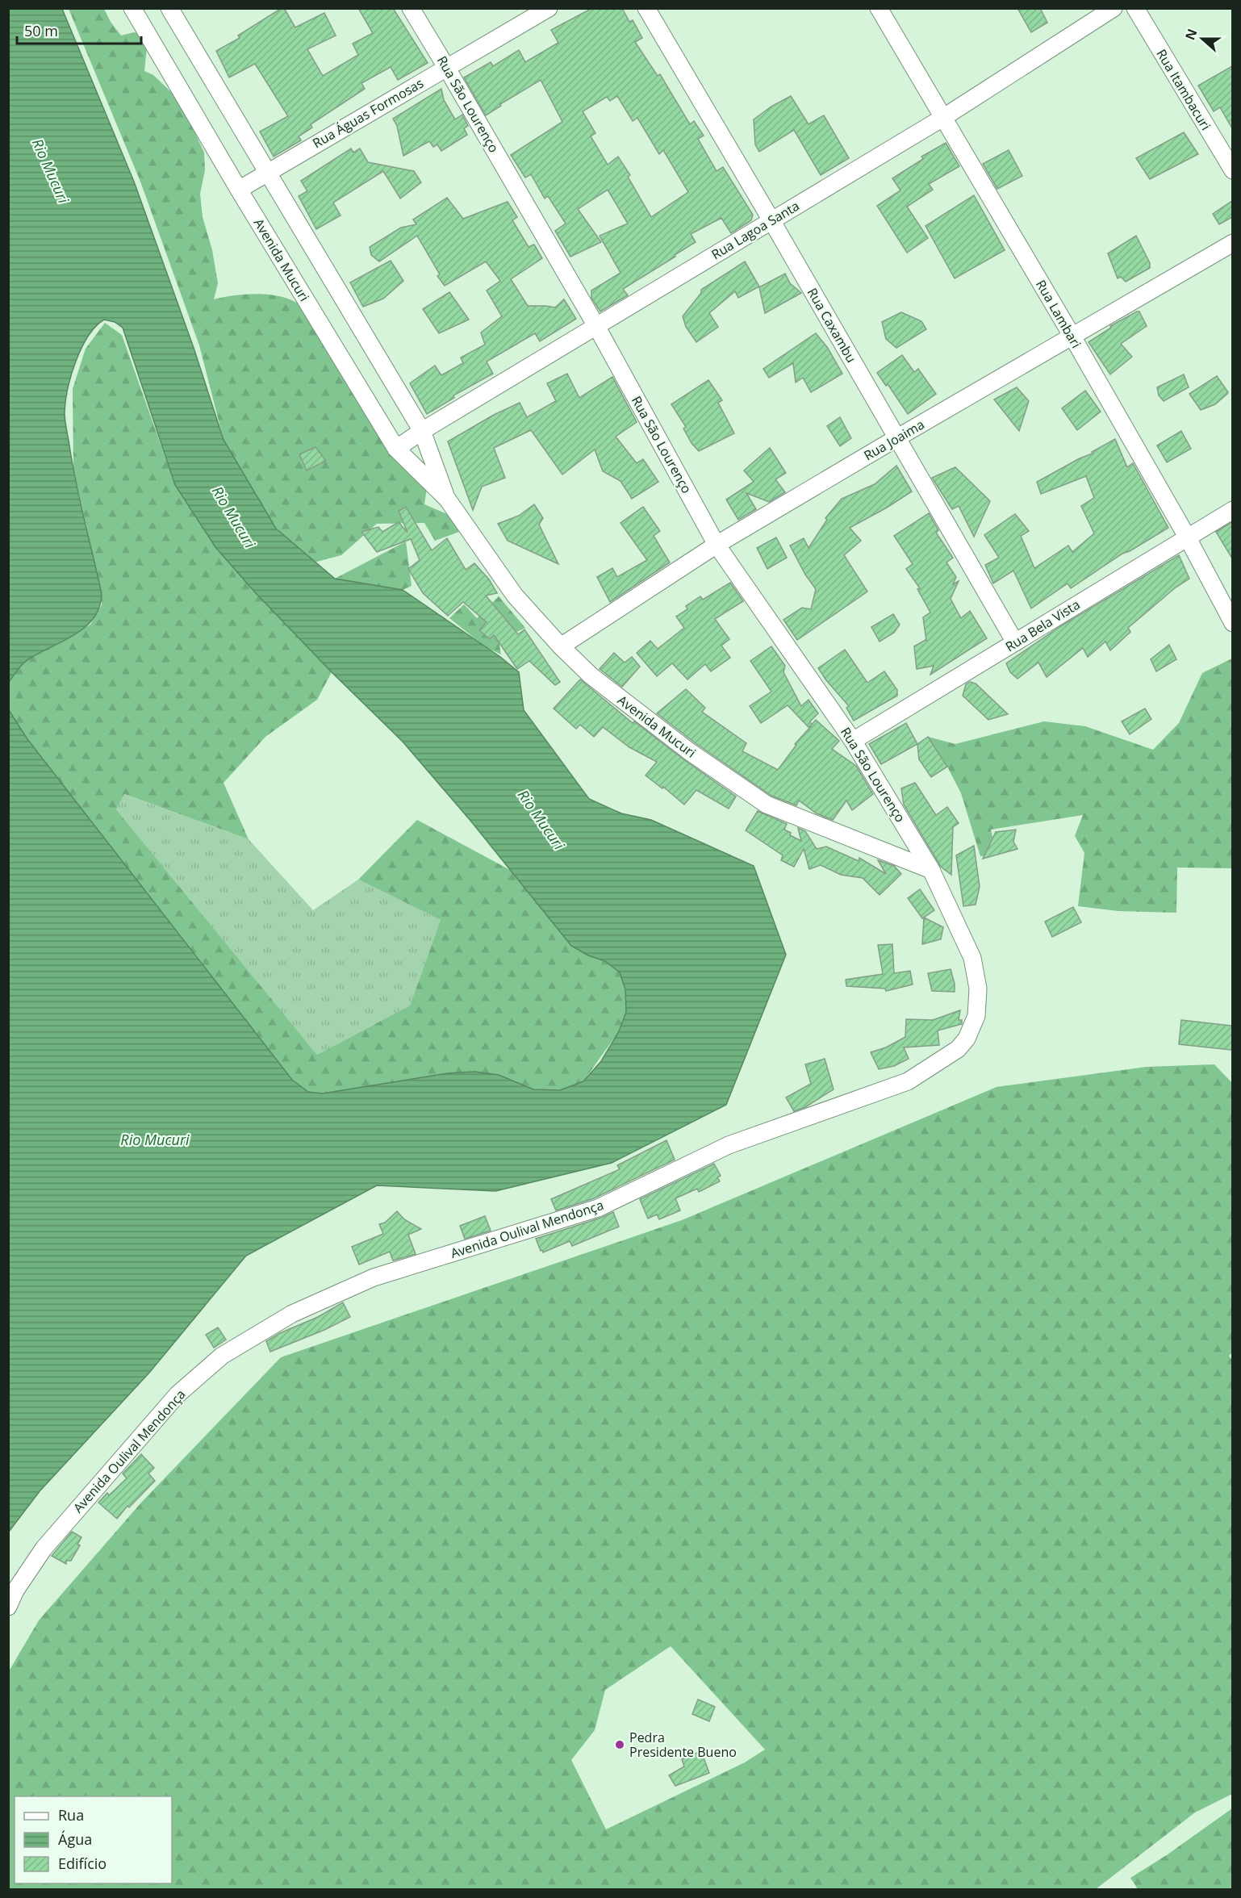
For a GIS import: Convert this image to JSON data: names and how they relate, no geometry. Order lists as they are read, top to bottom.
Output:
{
  "streets": {
    "street": [
      "Rua Itambacuri",
      "Rua São Lourenço",
      "Rua Águas Formosas",
      "Rua Lagoa Santa",
      "Avenida Mucuri",
      "Rua Lambari",
      "Rua Caxambu",
      "Rua Joaima",
      "Rua Bela Vista",
      "Avenida Oulival Mendonça"
    ]
  },
  "crossings": [
    ["Rua São Lourenço", "Rua Águas Formosas"],
    ["Rua São Lourenço", "Rua Lagoa Santa"],
    ["Rua São Lourenço", "Avenida Mucuri"],
    ["Rua São Lourenço", "Rua Joaima"],
    ["Rua São Lourenço", "Rua Bela Vista"],
    ["Rua São Lourenço", "Avenida Oulival Mendonça"],
    ["Rua Águas Formosas", "Avenida Mucuri"],
    ["Rua Lagoa Santa", "Avenida Mucuri"],
    ["Rua Lagoa Santa", "Rua Lambari"],
    ["Rua Lagoa Santa", "Rua Caxambu"],
    ["Avenida Mucuri", "Rua Joaima"],
    ["Avenida Mucuri", "Avenida Oulival Mendonça"],
    ["Rua Lambari", "Rua Joaima"],
    ["Rua Lambari", "Rua Bela Vista"],
    ["Rua Caxambu", "Rua Joaima"],
    ["Rua Caxambu", "Rua Bela Vista"]
  ],
  "water": ["Rio Mucuri"],
  "places": ["Pedra Presidente Bueno"],
  "legend": ["Rua", "Água", "Edifício"],
  "scale_bar": "50 m",
  "north": "left"
}
